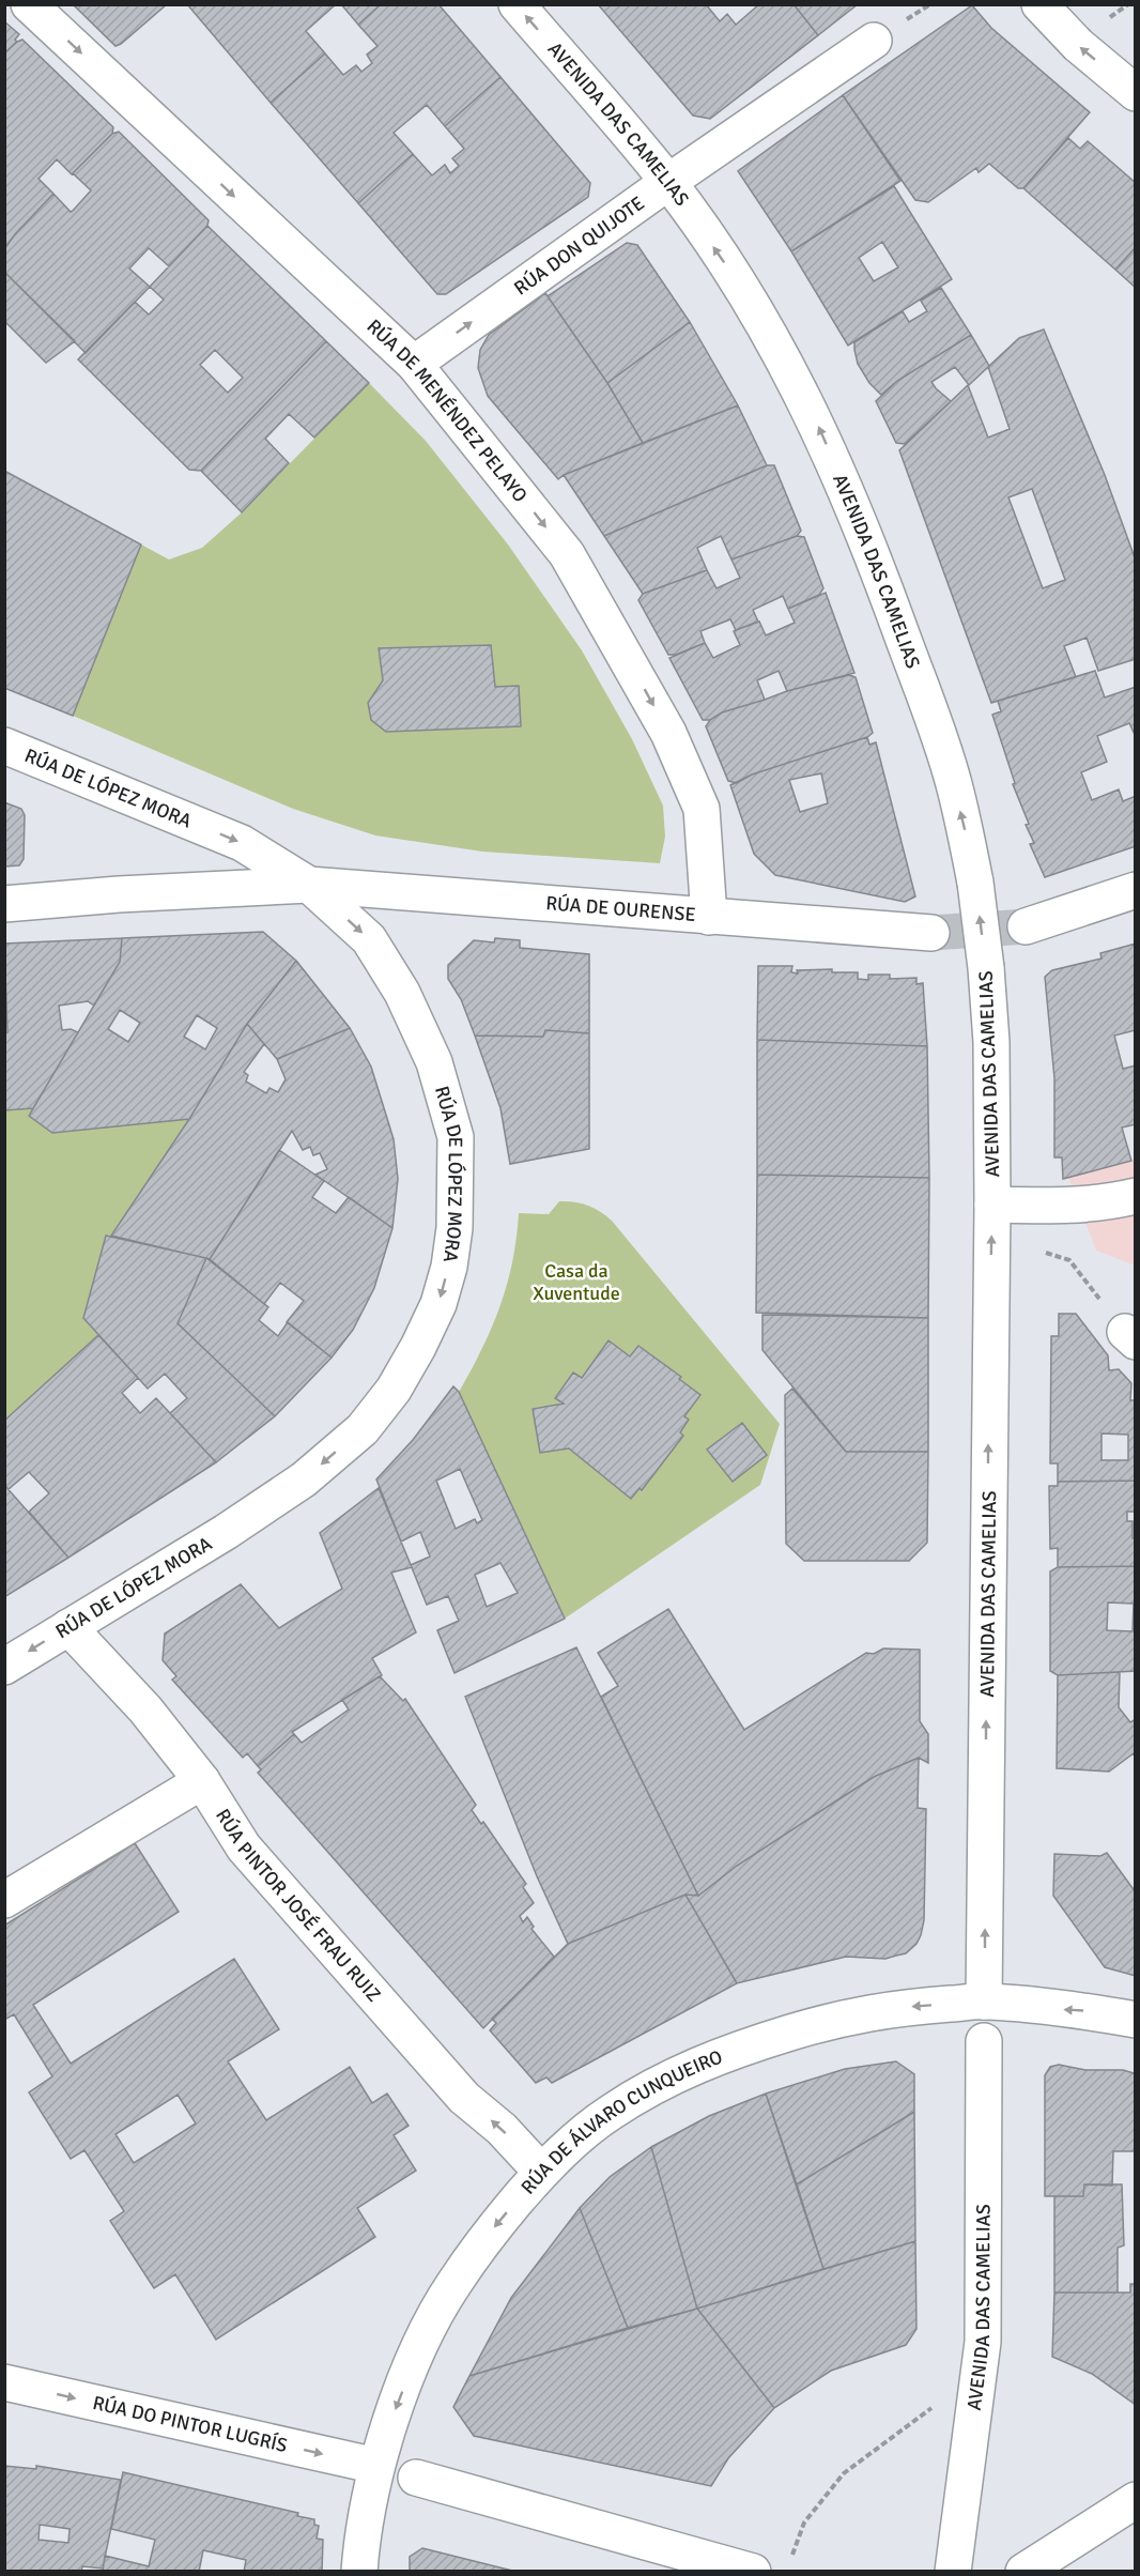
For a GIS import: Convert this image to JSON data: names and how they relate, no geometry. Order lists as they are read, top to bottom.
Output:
{
  "streets": {
    "street": [
      "AVENIDA DAS CAMELIAS",
      "RÚA DON QUIJOTE",
      "RÚA DE MENÉNDEZ PELAYO",
      "RÚA DE LÓPEZ MORA",
      "RÚA DE OURENSE",
      "RÚA PINTOR JOSÉ FRAU RUIZ",
      "RÚA DE ÁLVARO CUNQUEIRO",
      "RÚA DO PINTOR LUGRÍS"
    ]
  },
  "crossings": [
    ["AVENIDA DAS CAMELIAS", "RÚA DON QUIJOTE"],
    ["AVENIDA DAS CAMELIAS", "RÚA DE ÁLVARO CUNQUEIRO"],
    ["RÚA DON QUIJOTE", "RÚA DE MENÉNDEZ PELAYO"],
    ["RÚA DE MENÉNDEZ PELAYO", "RÚA DE OURENSE"],
    ["RÚA DE LÓPEZ MORA", "RÚA DE OURENSE"],
    ["RÚA DE LÓPEZ MORA", "RÚA PINTOR JOSÉ FRAU RUIZ"],
    ["RÚA PINTOR JOSÉ FRAU RUIZ", "RÚA DE ÁLVARO CUNQUEIRO"],
    ["RÚA DE ÁLVARO CUNQUEIRO", "RÚA DO PINTOR LUGRÍS"]
  ],
  "one_way": [
    "AVENIDA DAS CAMELIAS",
    "RÚA DON QUIJOTE",
    "RÚA DE MENÉNDEZ PELAYO",
    "RÚA PINTOR JOSÉ FRAU RUIZ",
    "RÚA DE ÁLVARO CUNQUEIRO",
    "RÚA DO PINTOR LUGRÍS"
  ],
  "parks": ["Casa da Xuventude"]
}
